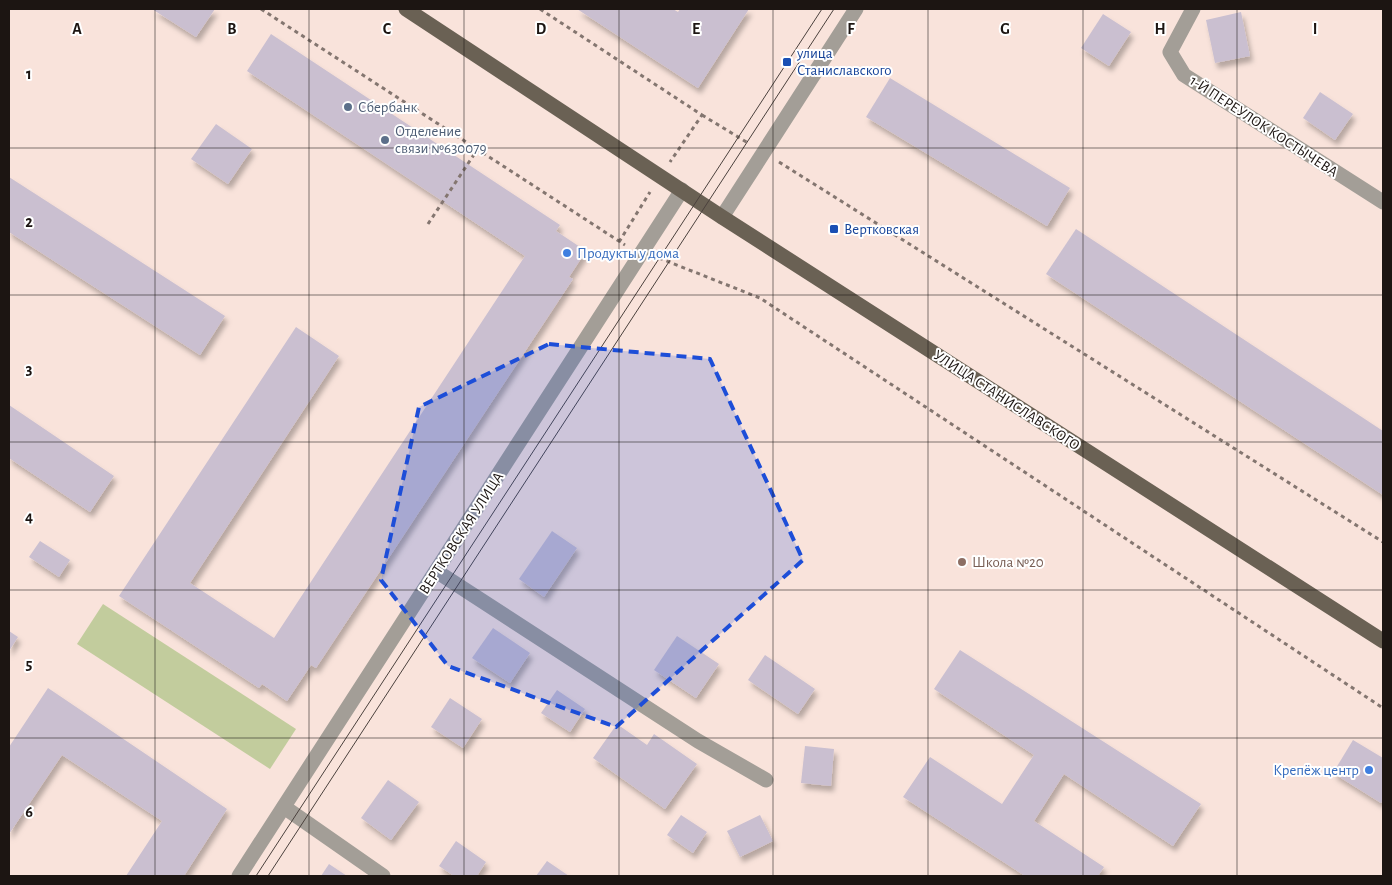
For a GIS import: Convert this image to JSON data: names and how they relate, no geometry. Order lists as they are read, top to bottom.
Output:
{
  "streets": {
    "main road": ["УЛИЦА СТАНИСЛАВСКОГО"],
    "street": ["1-Й ПЕРЕУЛОК КОСТЫЧЕВА", "ВЕРТКОВСКАЯ УЛИЦА"]
  },
  "crossings": [
    ["УЛИЦА СТАНИСЛАВСКОГО", "ВЕРТКОВСКАЯ УЛИЦА"]
  ],
  "places": {
    "transit": ["улица Станиславского", "Вертковская"],
    "other": [
      "Сбербанк",
      "Отделение связи №630079",
      "Продукты у дома",
      "Школа №20",
      "Крепёж центр"
    ]
  },
  "grid": {
    "columns": [
      "A",
      "B",
      "C",
      "D",
      "E",
      "F",
      "G",
      "H",
      "I"
    ],
    "rows": [
      "1",
      "2",
      "3",
      "4",
      "5",
      "6"
    ]
  }
}
